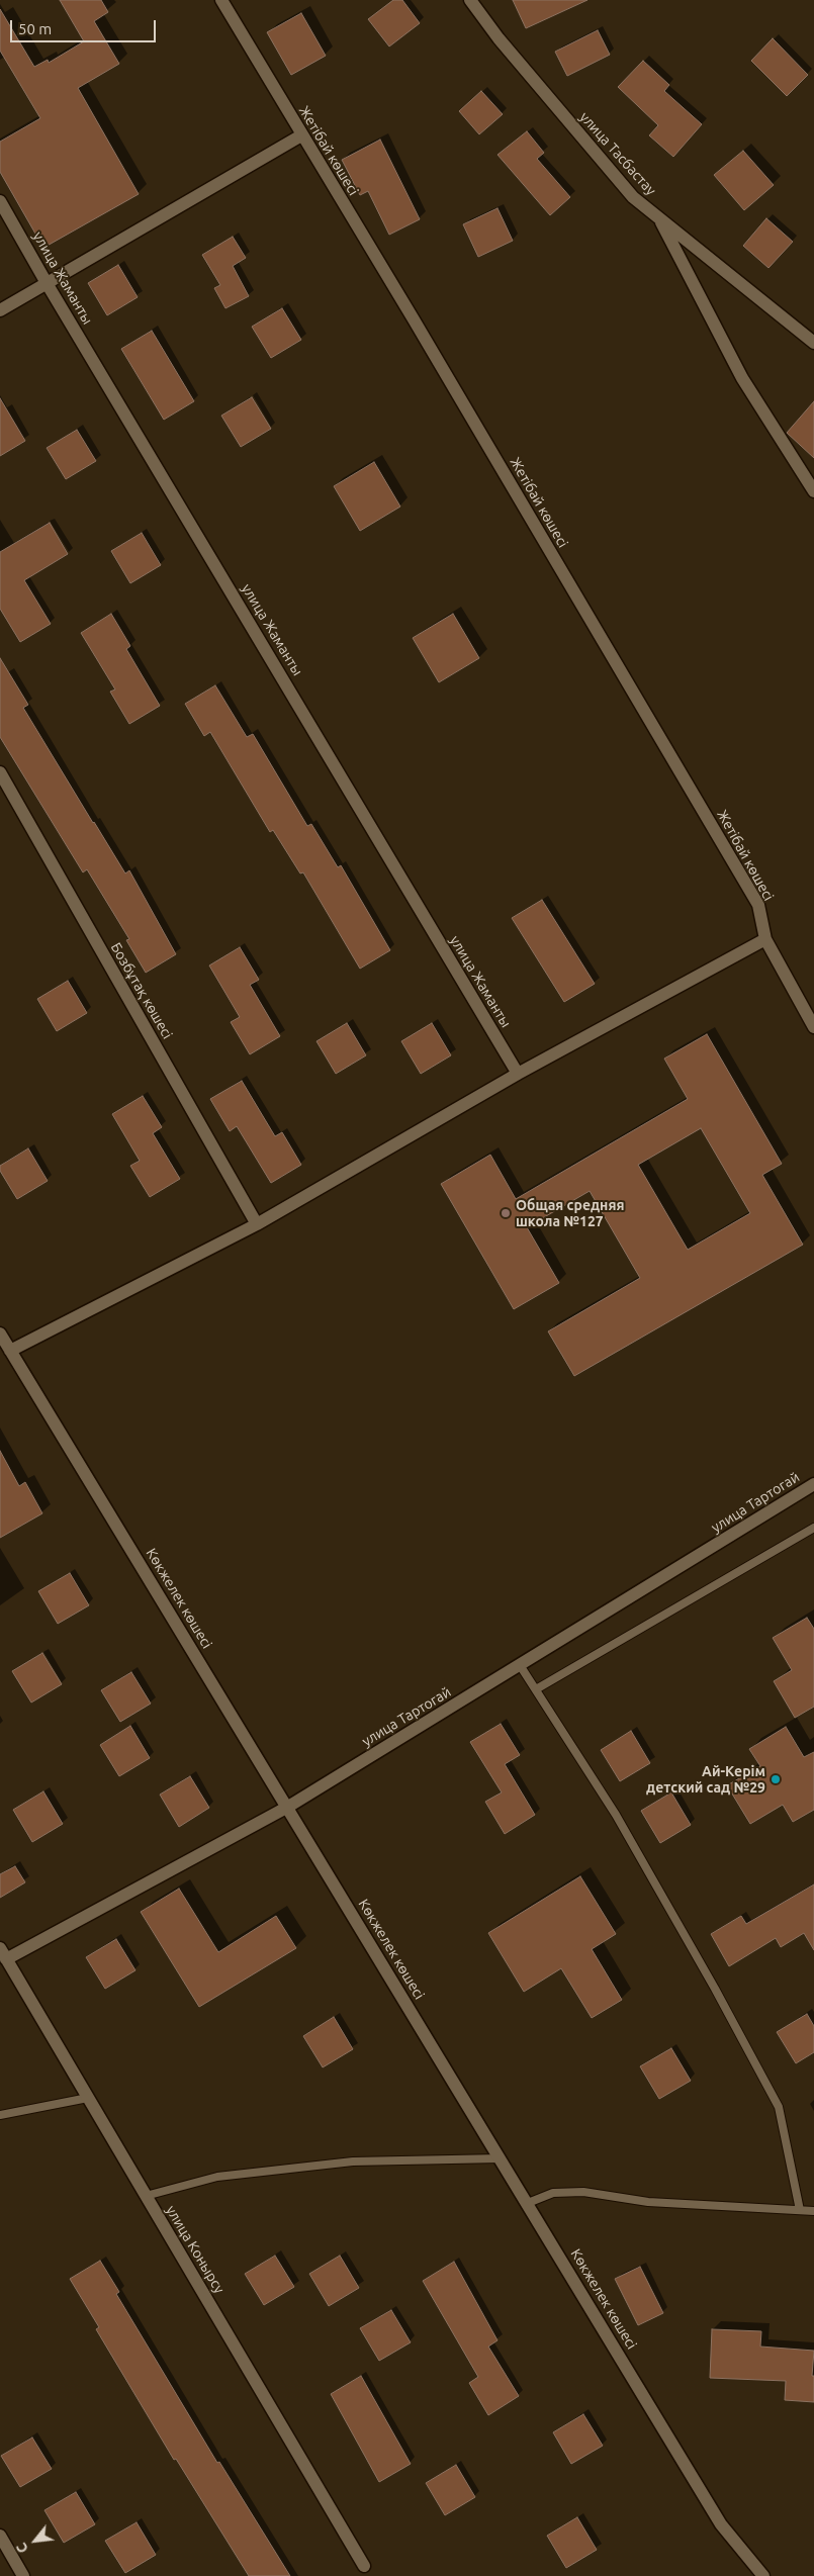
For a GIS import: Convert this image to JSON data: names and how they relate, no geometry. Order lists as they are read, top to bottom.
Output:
{
  "streets": {
    "street": [
      "Жетібай көшесі",
      "улица Тасбастау",
      "улица Жаманты",
      "Бозбұтақ көшесі",
      "улица Тартогай",
      "Көкжелек көшесі",
      "улица Конырсу"
    ]
  },
  "crossings": [
    ["улица Тартогай", "Көкжелек көшесі"],
    ["улица Тартогай", "улица Конырсу"]
  ],
  "places": ["Общая средняя школа №127", "Ай-Керім детский сад №29"],
  "scale_bar": "50 m",
  "north": "bottom left"
}
